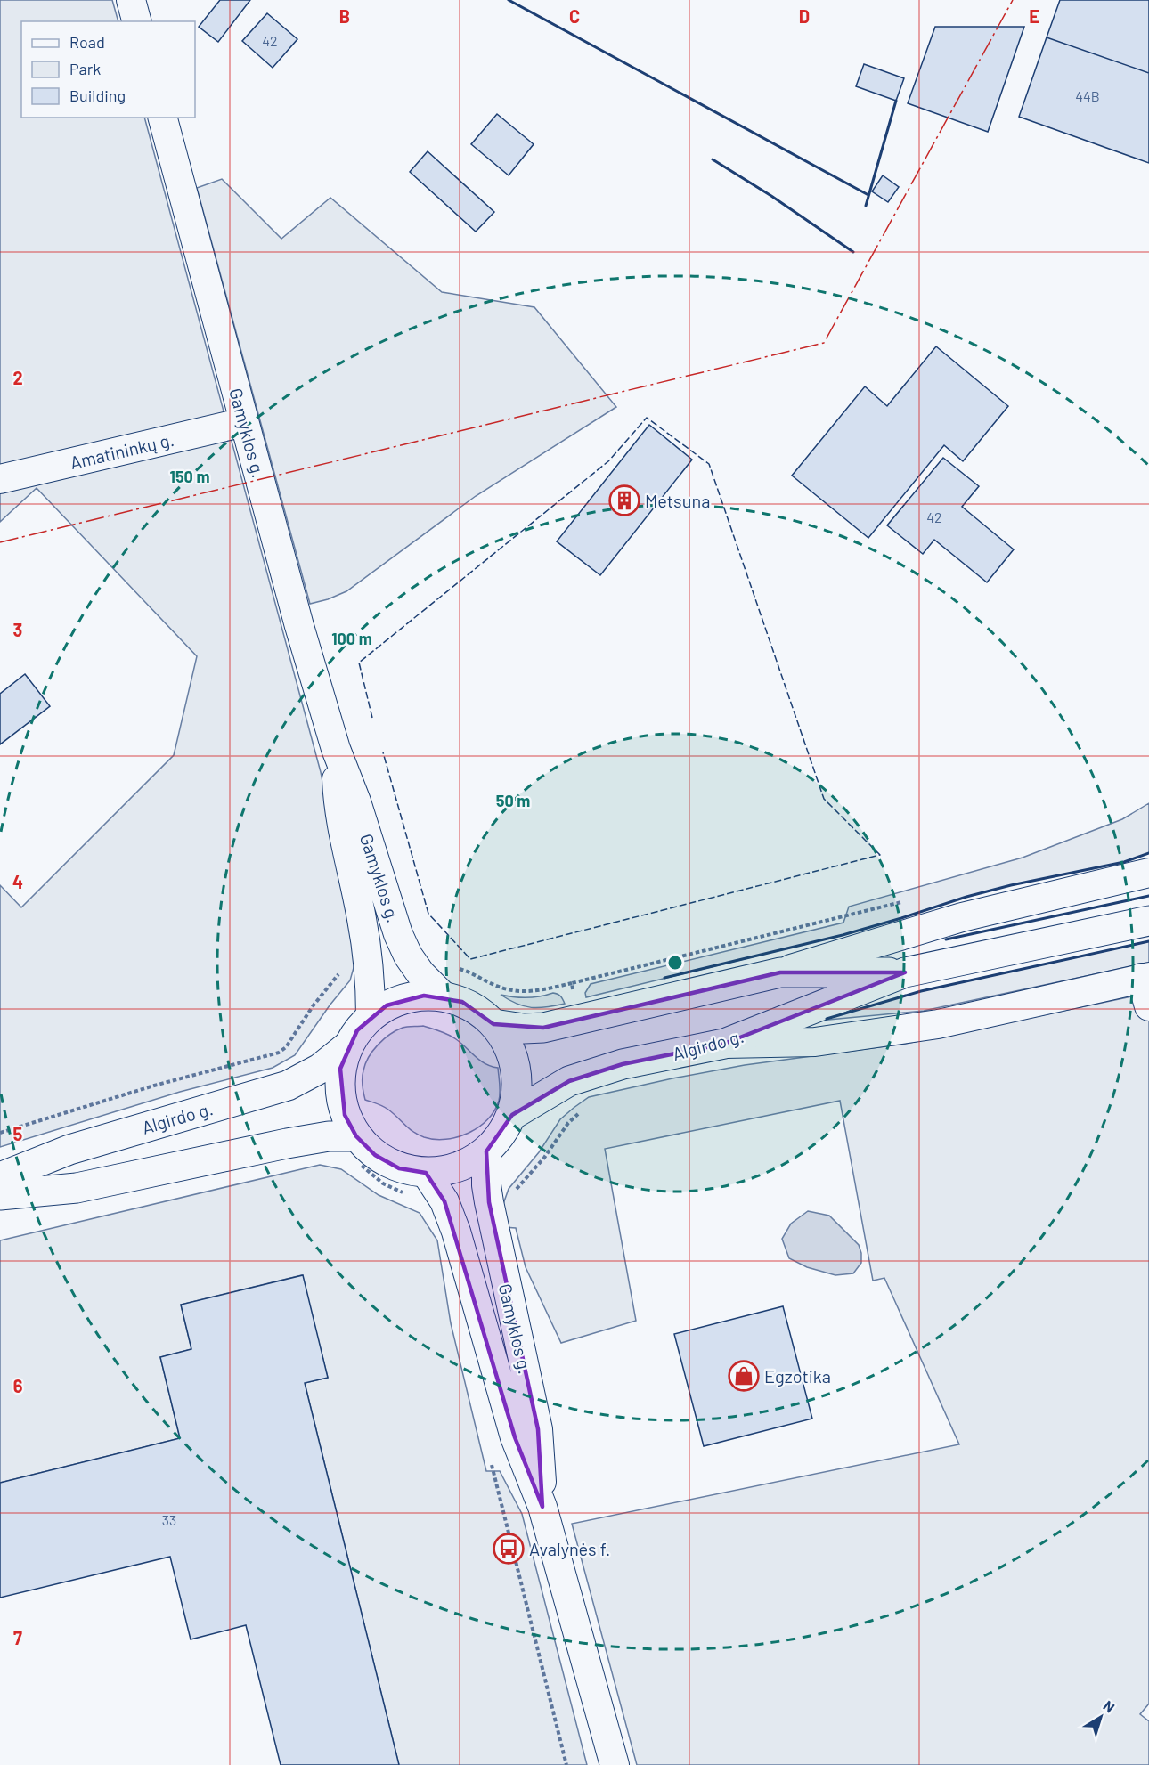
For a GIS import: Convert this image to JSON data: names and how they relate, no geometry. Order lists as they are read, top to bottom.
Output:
{
  "streets": {
    "main road": ["Algirdo g."],
    "street": ["Gamyklos g.", "Amatininkų g."]
  },
  "crossings": [
    ["Gamyklos g.", "Amatininkų g."],
    ["Gamyklos g.", "Algirdo g."]
  ],
  "places": {
    "building": ["Metsuna"],
    "shop": ["Egzotika"],
    "bus stop": ["Avalynės f."]
  },
  "house_numbers": [
    "42",
    "44B",
    "42",
    "33"
  ],
  "legend": ["Road", "Park", "Building"],
  "north": "top right",
  "grid": {
    "columns": [
      "B",
      "C",
      "D",
      "E"
    ],
    "rows": [
      "2",
      "3",
      "4",
      "5",
      "6",
      "7"
    ]
  },
  "rings": ["150 m", "100 m", "50 m"]
}
